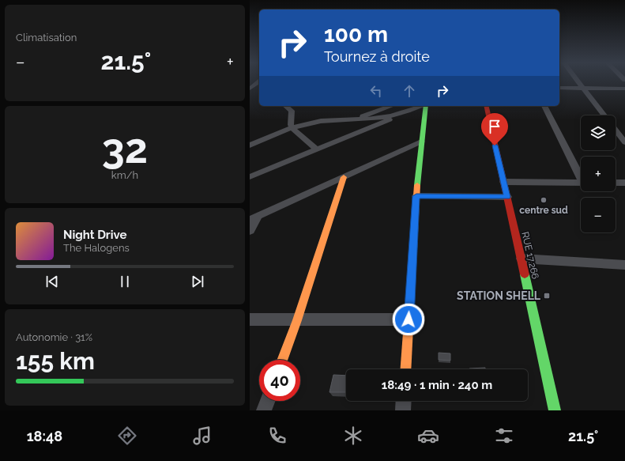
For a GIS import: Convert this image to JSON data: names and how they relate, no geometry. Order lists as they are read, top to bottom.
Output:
{
  "streets": {
    "street": ["RUE 17.266"]
  },
  "places": {
    "other": ["centre sud"],
    "transit": ["STATION SHELL"]
  },
  "page": {
    "tile": [
      "Climatisation",
      ["32", "km/h"],
      ["Autonomie · 31%", "155 km"]
    ],
    "turn": ["100 m", "Tournez à droite"],
    "heat": ["−", "21.5°", "+"],
    "map_buttons": ["+", "−"],
    "song": ["Night Drive", "The Halogens"],
    "limit": "40",
    "trip": "18:49 · 1 min · 240 m",
    "tabs": ["18:48", "21.5°"]
  }
}
